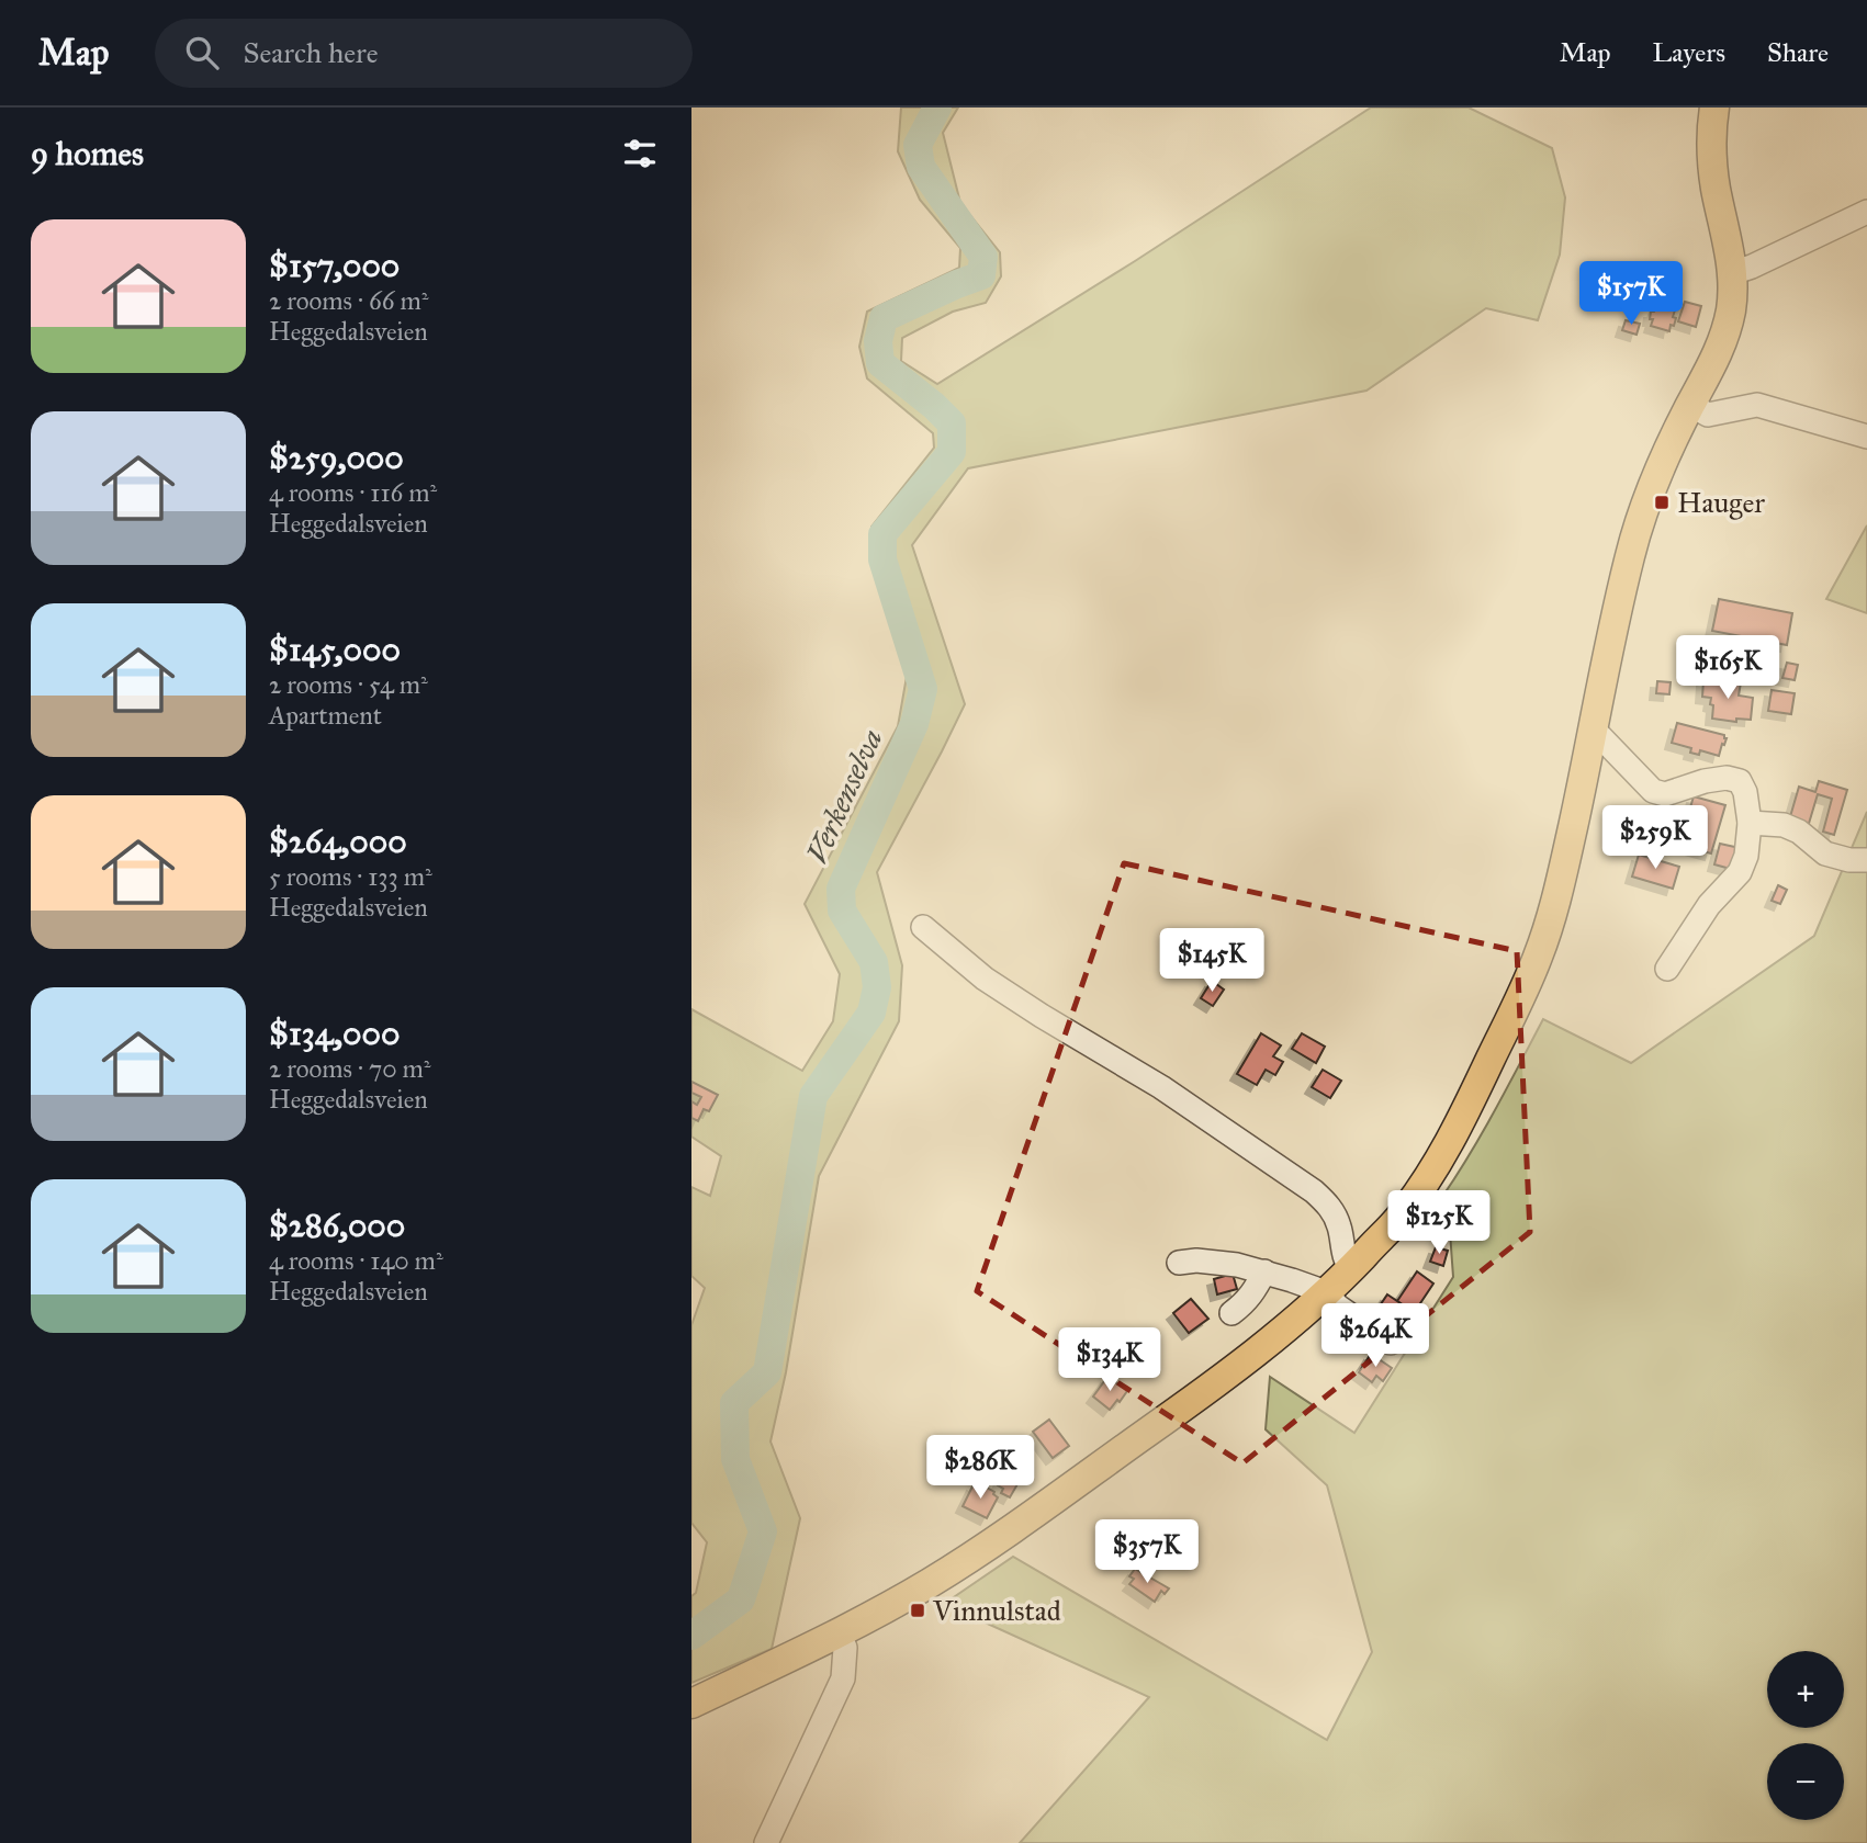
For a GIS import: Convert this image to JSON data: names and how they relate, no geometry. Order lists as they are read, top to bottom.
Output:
{
  "water": ["Verkenselva"],
  "places": {
    "transit": ["Hauger", "Vinnulstad"]
  },
  "page": {
    "header": "Map",
    "search": "Search here",
    "nav": ["Map", "Layers", "Share"],
    "heading": "9 homes",
    "list": [
      {
        "name": "$157,000",
        "note": "2 rooms · 66 m² · Heggedalsveien"
      },
      {
        "name": "$259,000",
        "note": "4 rooms · 116 m² · Heggedalsveien"
      },
      {
        "name": "$145,000",
        "note": "2 rooms · 54 m² · Apartment"
      },
      {
        "name": "$264,000",
        "note": "5 rooms · 133 m² · Heggedalsveien"
      },
      {
        "name": "$134,000",
        "note": "2 rooms · 70 m² · Heggedalsveien"
      },
      {
        "name": "$286,000",
        "note": "4 rooms · 140 m² · Heggedalsveien"
      }
    ],
    "price": [
      "$157K",
      "$165K",
      "$259K",
      "$145K",
      "$125K",
      "$264K",
      "$134K",
      "$286K",
      "$357K"
    ],
    "map_buttons": ["+", "−"]
  }
}
